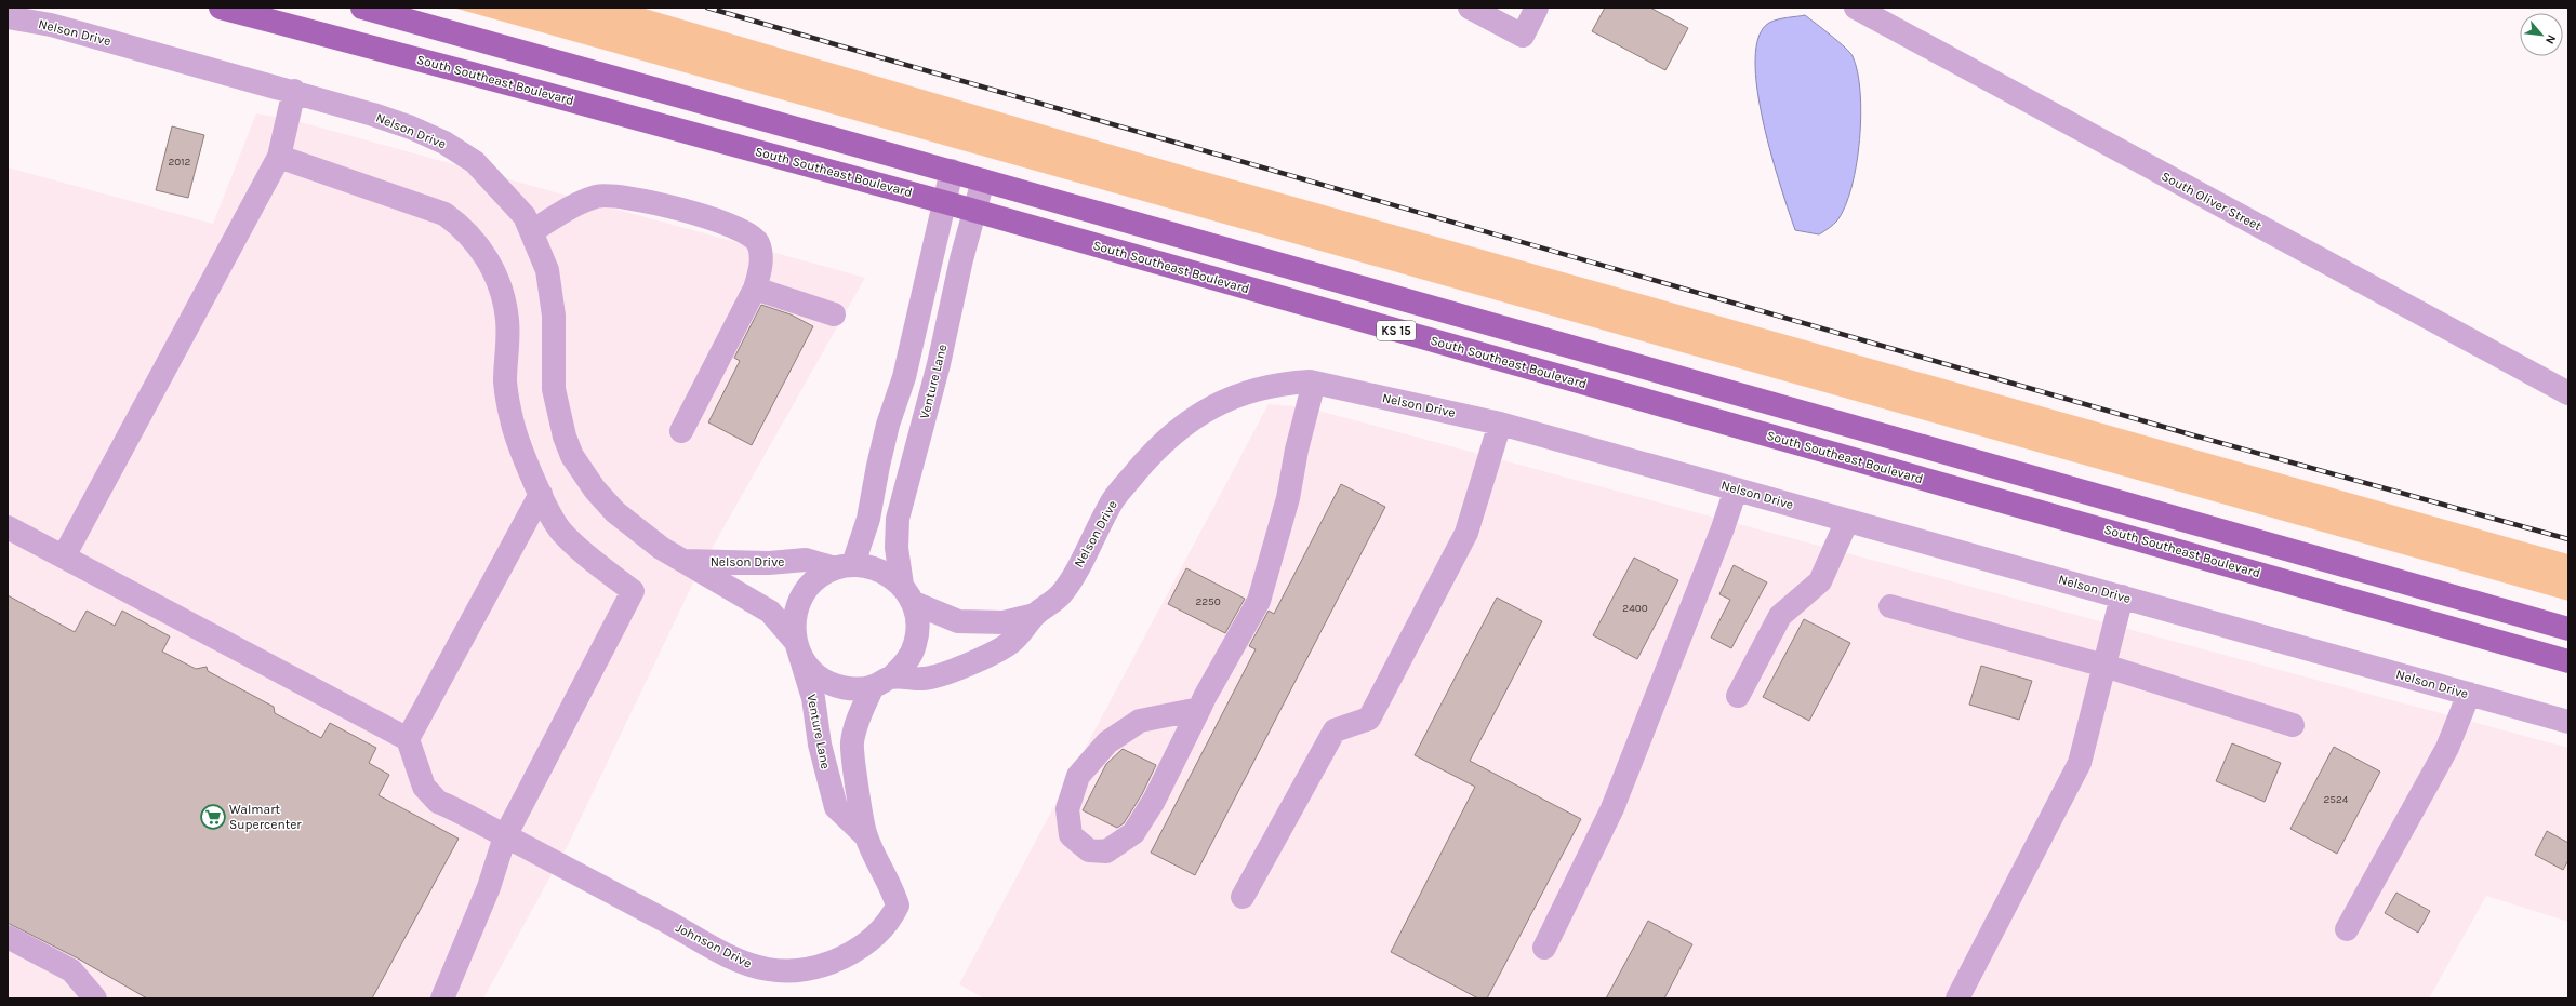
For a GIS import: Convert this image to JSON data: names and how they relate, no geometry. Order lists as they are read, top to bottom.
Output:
{
  "streets": {
    "main road": ["South Southeast Boulevard", "KS 15"],
    "street": [
      "Nelson Drive",
      "South Oliver Street",
      "Venture Lane",
      "Johnson Drive"
    ]
  },
  "crossings": [
    ["Nelson Drive", "Venture Lane"],
    ["South Southeast Boulevard", "Venture Lane"],
    ["KS 15", "Venture Lane"],
    ["Venture Lane", "Johnson Drive"]
  ],
  "places": {
    "supermarket": ["Walmart Supercenter"]
  },
  "house_numbers": [
    "2012",
    "2250",
    "2400",
    "2524"
  ],
  "north": "bottom right"
}
